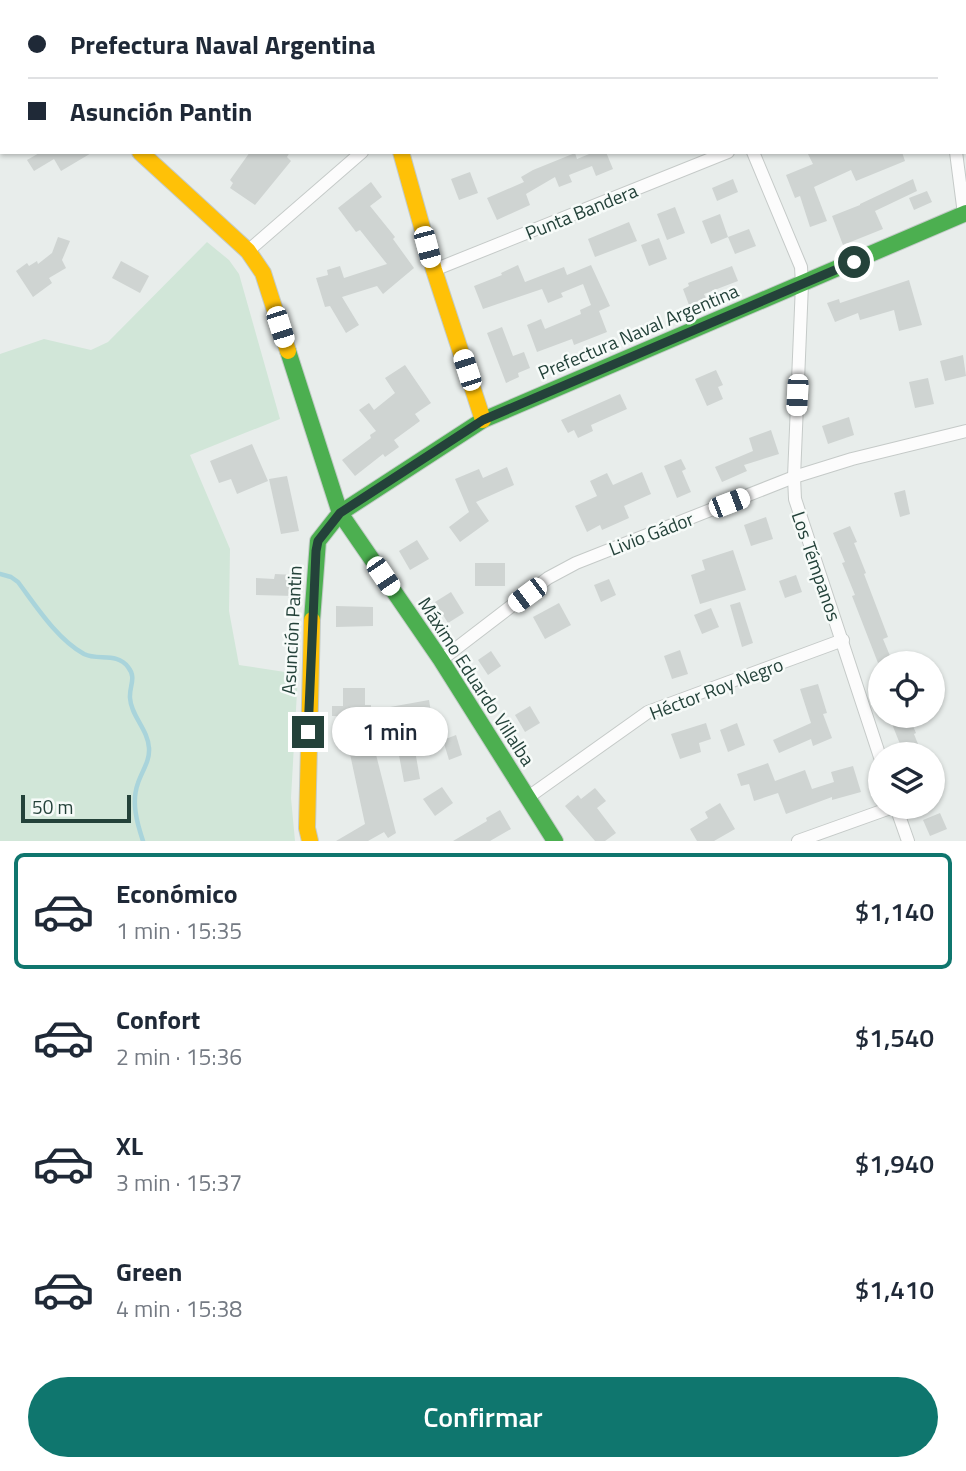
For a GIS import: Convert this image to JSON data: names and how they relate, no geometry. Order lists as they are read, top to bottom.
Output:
{
  "streets": {
    "street": [
      "Punta Bandera",
      "Prefectura Naval Argentina",
      "Livio Gádor",
      "Los Témpanos",
      "Asunción Pantin",
      "Máximo Eduardo Villalba",
      "Héctor Roy Negro"
    ]
  },
  "crossings": [
    ["Prefectura Naval Argentina", "Los Témpanos"],
    ["Prefectura Naval Argentina", "Asunción Pantin"],
    ["Prefectura Naval Argentina", "Máximo Eduardo Villalba"],
    ["Livio Gádor", "Los Témpanos"],
    ["Livio Gádor", "Máximo Eduardo Villalba"],
    ["Los Témpanos", "Héctor Roy Negro"],
    ["Asunción Pantin", "Máximo Eduardo Villalba"],
    ["Máximo Eduardo Villalba", "Héctor Roy Negro"]
  ],
  "scale_bar": "50 m",
  "page": {
    "banner": ["Prefectura Naval Argentina", "Asunción Pantin"],
    "bubble": "1 min",
    "scale": "50 m",
    "list": [
      {
        "name": "Económico",
        "note": "1 min · 15:35",
        "value": "$1,140"
      },
      {
        "name": "Confort",
        "note": "2 min · 15:36",
        "value": "$1,540"
      },
      {
        "name": "XL",
        "note": "3 min · 15:37",
        "value": "$1,940"
      },
      {
        "name": "Green",
        "note": "4 min · 15:38",
        "value": "$1,410"
      }
    ],
    "buttons": "Confirmar"
  }
}
